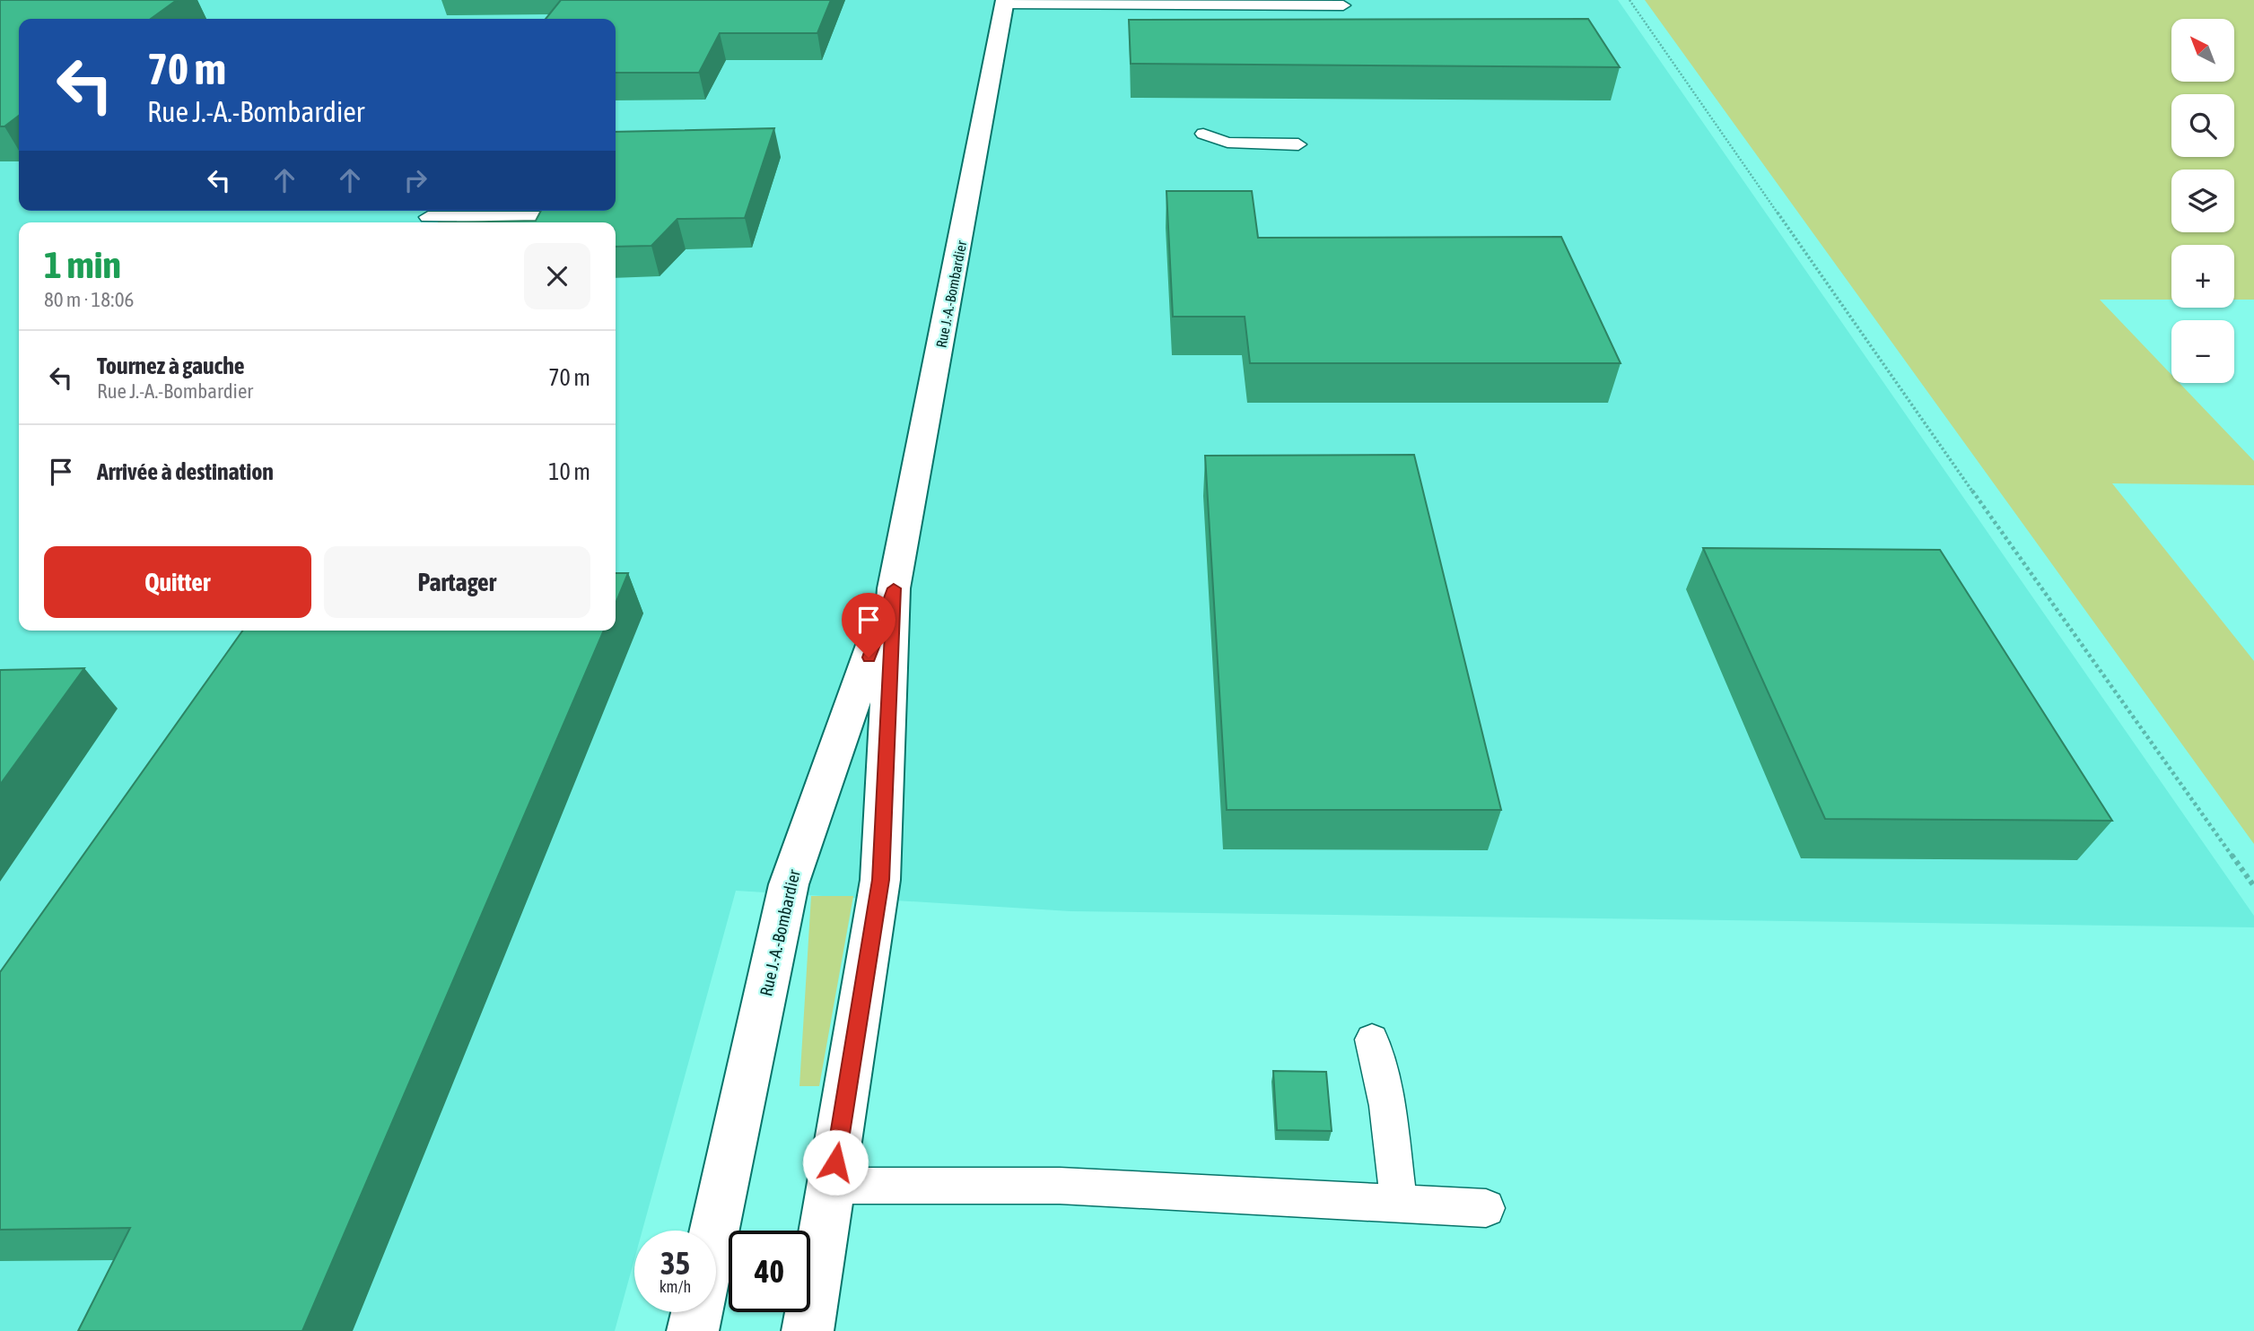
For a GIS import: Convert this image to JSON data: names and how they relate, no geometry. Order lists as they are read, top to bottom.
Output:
{
  "streets": {
    "street": ["Rue J.-A.-Bombardier"]
  },
  "north": "top left",
  "page": {
    "map_buttons": ["+", "−"],
    "turn": ["70 m", "Rue J.-A.-Bombardier"],
    "heading": ["1 min", "80 m · 18:06"],
    "list": [
      {
        "name": "Tournez à gauche",
        "note": "Rue J.-A.-Bombardier",
        "value": "70 m"
      },
      {
        "name": "Arrivée à destination",
        "value": "10 m"
      }
    ],
    "buttons": ["Quitter", "Partager"],
    "speed": "35 km/h",
    "limit": "40"
  }
}
